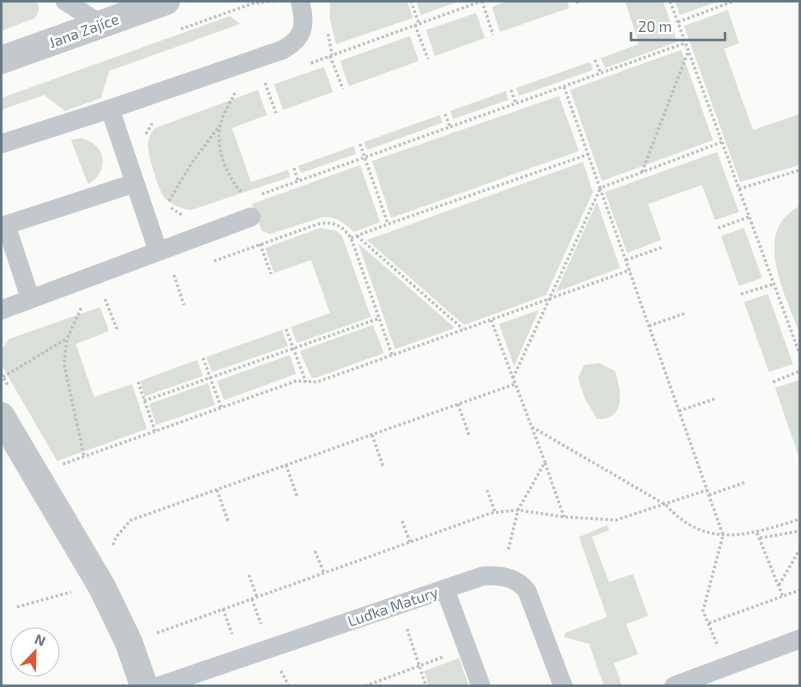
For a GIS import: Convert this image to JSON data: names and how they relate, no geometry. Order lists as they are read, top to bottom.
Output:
{
  "streets": {
    "street": ["Jana Zajíce"],
    "lane": ["Luďka Matury"]
  },
  "scale_bar": "20 m",
  "north": "top right"
}
